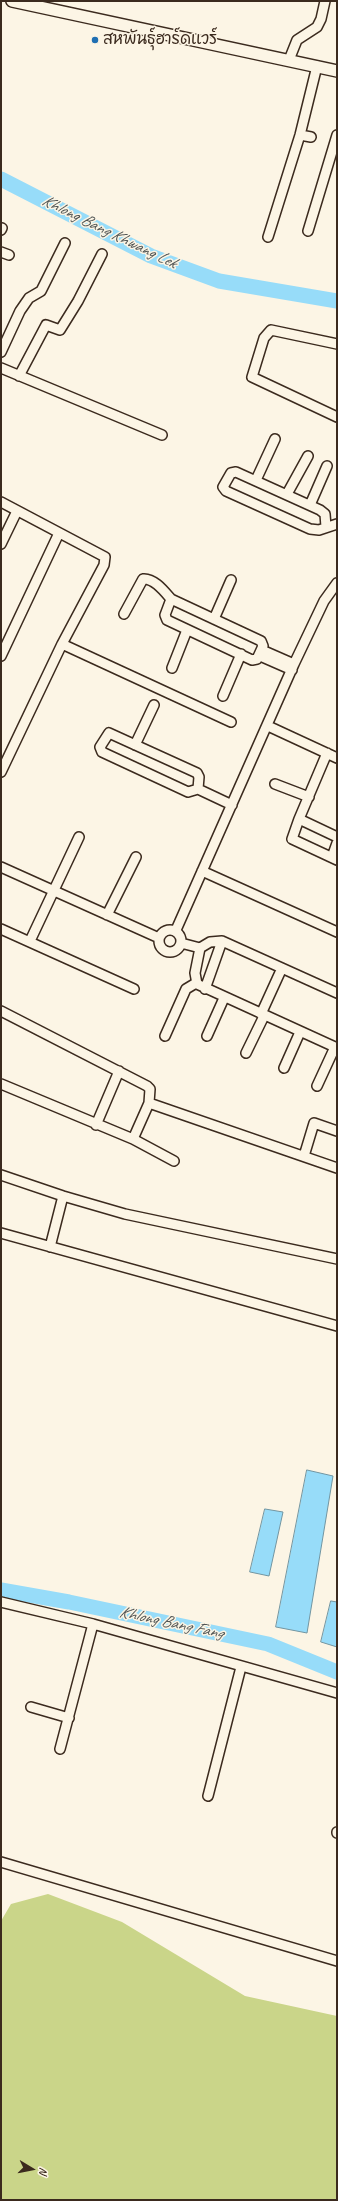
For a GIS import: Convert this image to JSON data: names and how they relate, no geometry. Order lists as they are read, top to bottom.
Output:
{
  "water": ["Khlong Bang Khwang Lek", "Khlong Bang Fang"],
  "places": ["สหพันธุ์ฮาร์ดแวร์"],
  "north": "right"
}
